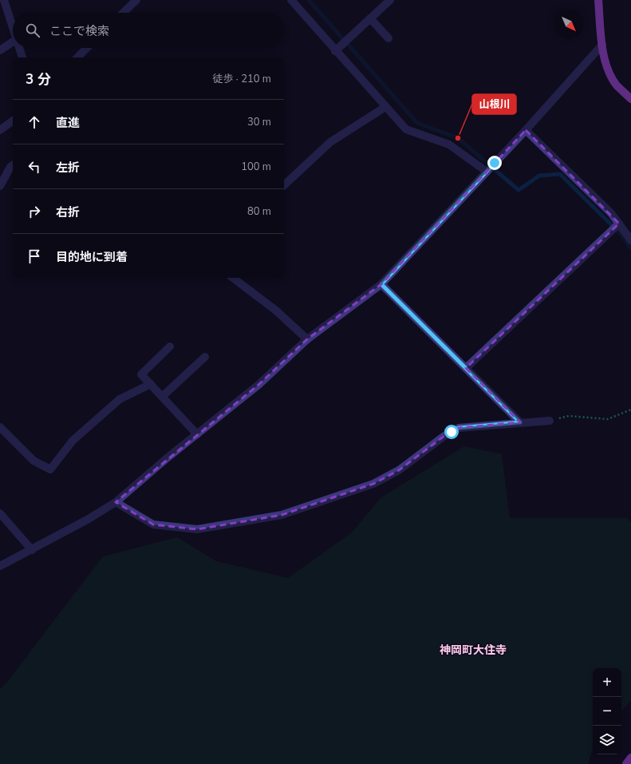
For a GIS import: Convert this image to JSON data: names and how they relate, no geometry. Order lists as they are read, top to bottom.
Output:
{
  "districts": ["神岡町大住寺"],
  "places": ["山根川"],
  "north": "bottom right",
  "page": {
    "search": "ここで検索",
    "heading": ["3 分", "徒歩 · 210 m"],
    "list": [
      ["直進", "30 m"],
      ["左折", "100 m"],
      ["右折", "80 m"],
      "目的地に到着"
    ],
    "map_buttons": ["+", "−"]
  }
}
